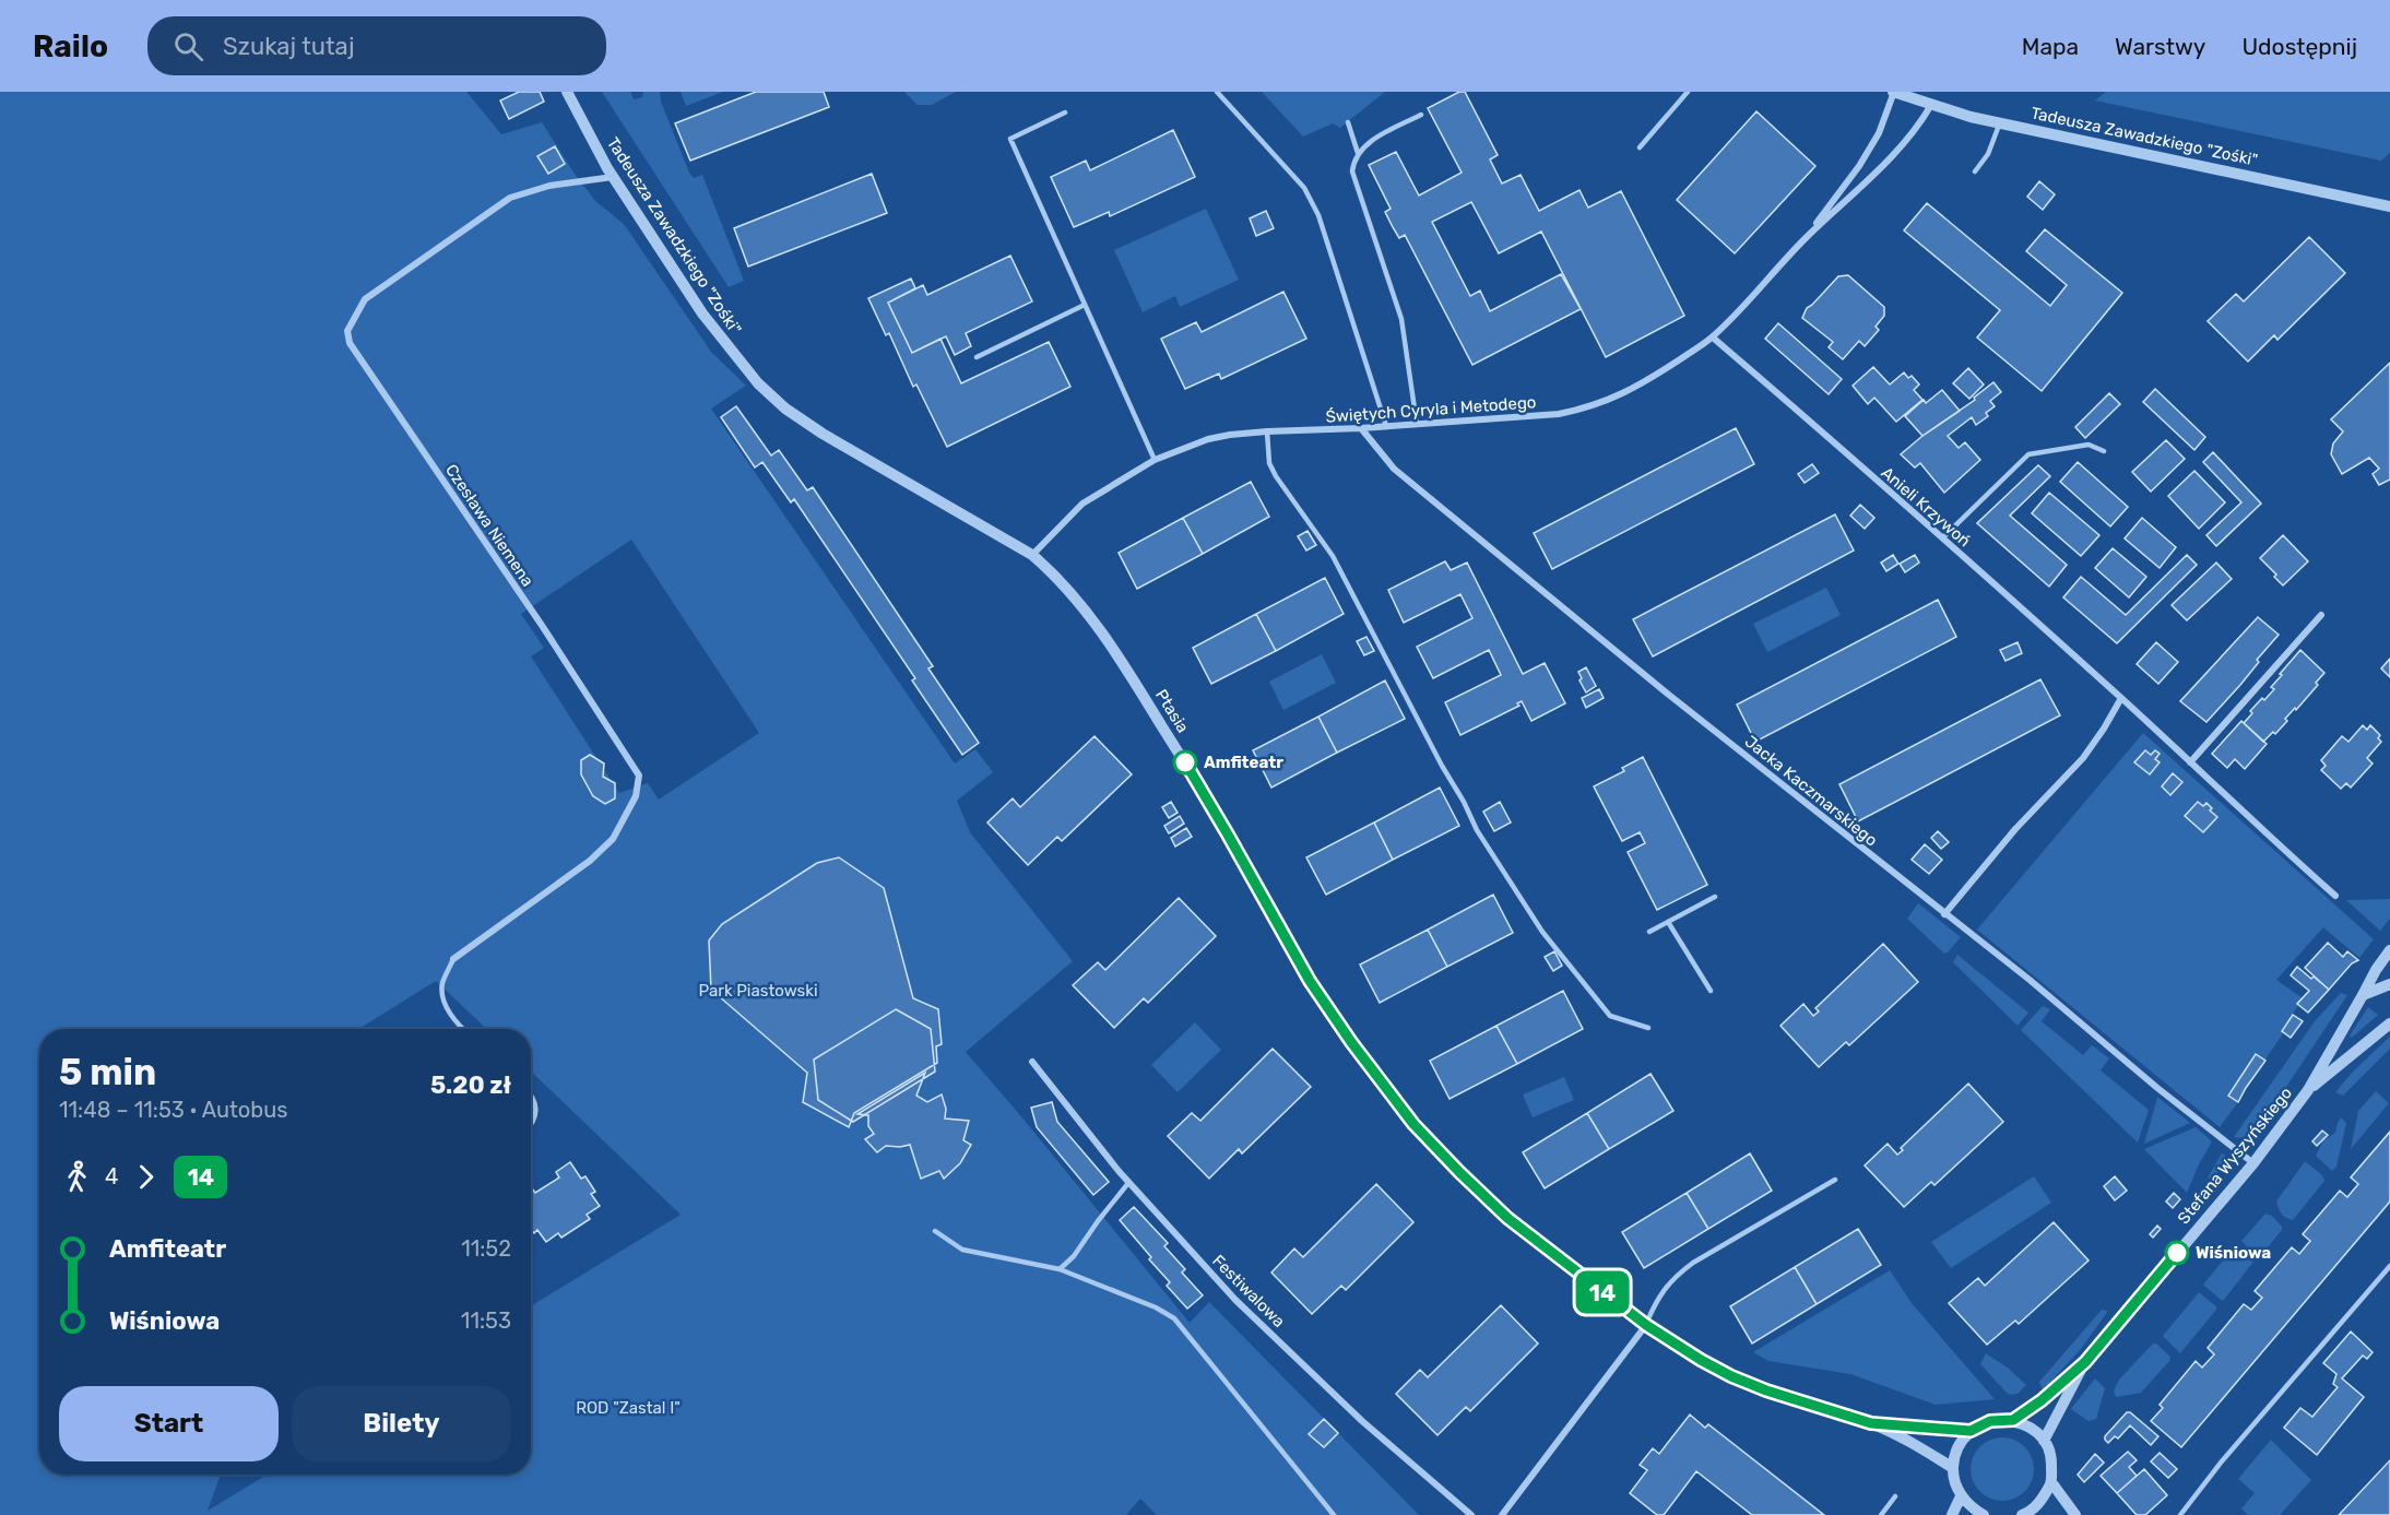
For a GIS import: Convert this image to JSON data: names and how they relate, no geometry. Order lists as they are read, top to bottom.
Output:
{
  "streets": {
    "street": [
      "Tadeusza Zawadzkiego \"Zośki\"",
      "Świętych Cyryla i Metodego",
      "Anieli Krzywoń",
      "Czesława Niemena",
      "Ptasia",
      "Jacka Kaczmarskiego",
      "Stefana Wyszyńskiego",
      "Festiwalowa"
    ]
  },
  "crossings": [
    ["Tadeusza Zawadzkiego \"Zośki\"", "Świętych Cyryla i Metodego"],
    ["Tadeusza Zawadzkiego \"Zośki\"", "Czesława Niemena"],
    ["Tadeusza Zawadzkiego \"Zośki\"", "Ptasia"],
    ["Świętych Cyryla i Metodego", "Anieli Krzywoń"],
    ["Świętych Cyryla i Metodego", "Ptasia"],
    ["Świętych Cyryla i Metodego", "Jacka Kaczmarskiego"],
    ["Jacka Kaczmarskiego", "Stefana Wyszyńskiego"]
  ],
  "parks": ["Park Piastowski", "ROD \"Zastal I\""],
  "places": ["Amfiteatr", "Wiśniowa"],
  "lines": ["bus line 14"],
  "page": {
    "header": "Railo",
    "search": "Szukaj tutaj",
    "nav": ["Mapa", "Warstwy", "Udostępnij"],
    "on_map": "14",
    "heading": ["5 min", "11:48 – 11:53 · Autobus", "5.20 zł"],
    "legs": ["4", "14"],
    "list": [
      {
        "name": "Amfiteatr",
        "value": "11:52"
      },
      {
        "name": "Wiśniowa",
        "value": "11:53"
      }
    ],
    "buttons": ["Start", "Bilety"]
  }
}
